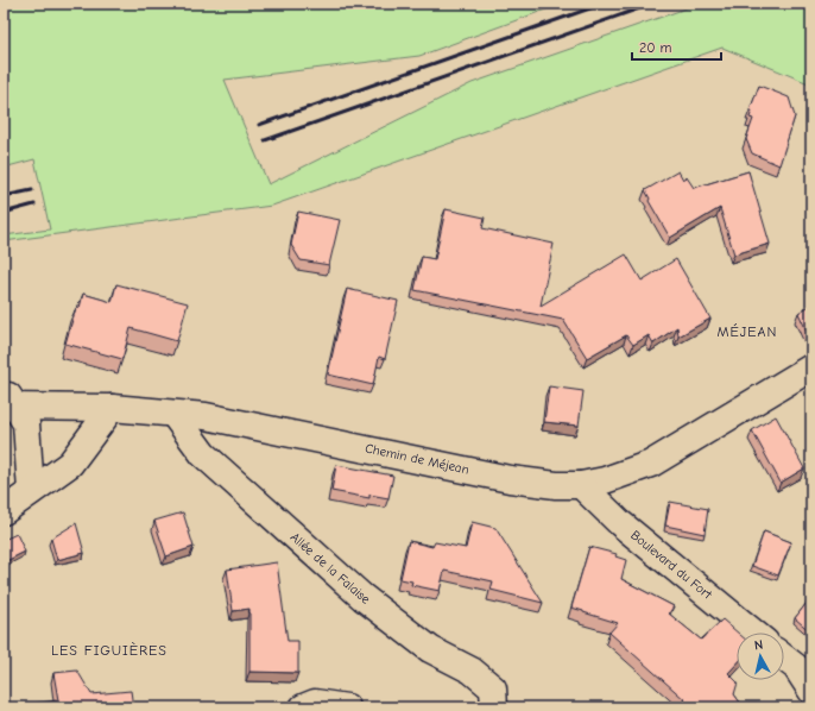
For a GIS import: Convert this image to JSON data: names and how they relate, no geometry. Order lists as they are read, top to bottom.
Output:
{
  "streets": {
    "street": ["Chemin de Méjean", "Boulevard du Fort", "Allée de la Falaise"]
  },
  "crossings": [
    ["Chemin de Méjean", "Boulevard du Fort"],
    ["Chemin de Méjean", "Allée de la Falaise"]
  ],
  "districts": ["MÉJEAN", "LES FIGUIÈRES"],
  "scale_bar": "20 m",
  "north": "top"
}
